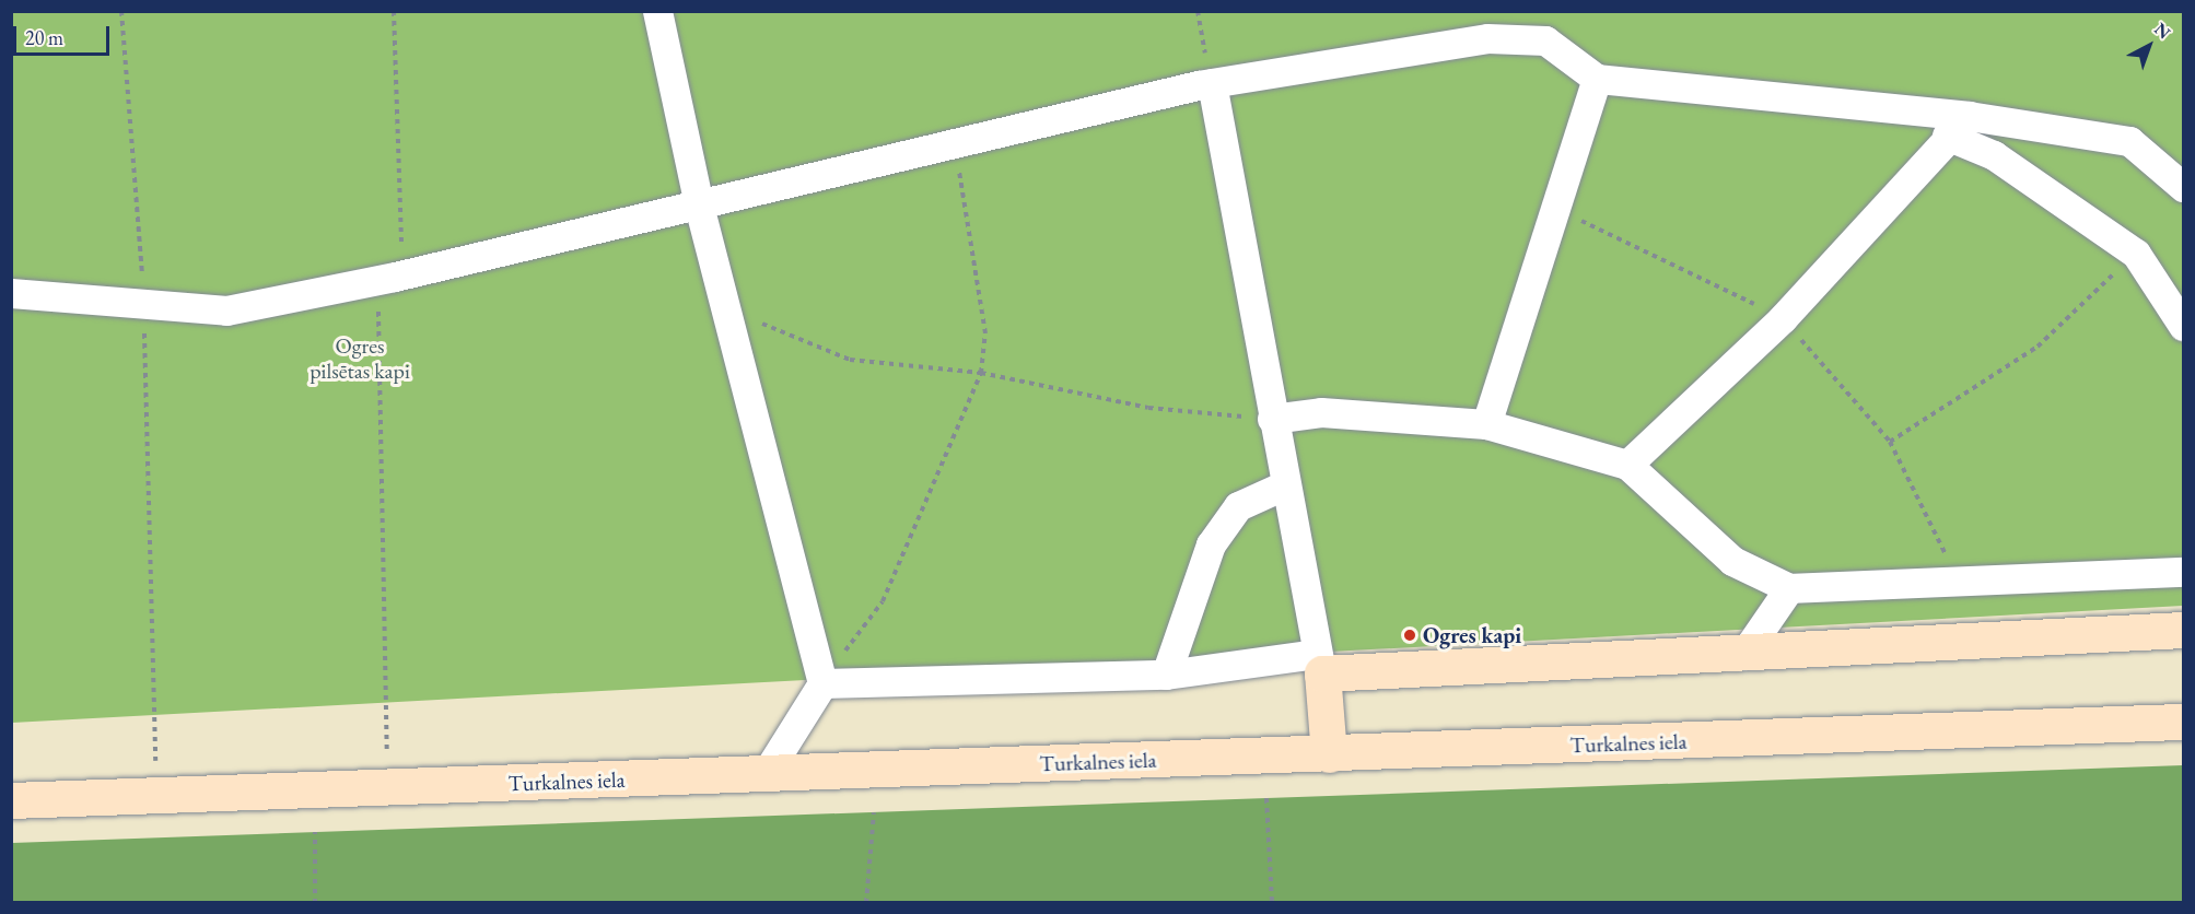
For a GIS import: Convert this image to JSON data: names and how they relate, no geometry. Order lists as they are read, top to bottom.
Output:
{
  "streets": {
    "main road": ["Turkalnes iela"]
  },
  "parks": ["Ogres pilsētas kapi"],
  "places": ["Ogres kapi"],
  "scale_bar": "20 m",
  "north": "top right"
}
